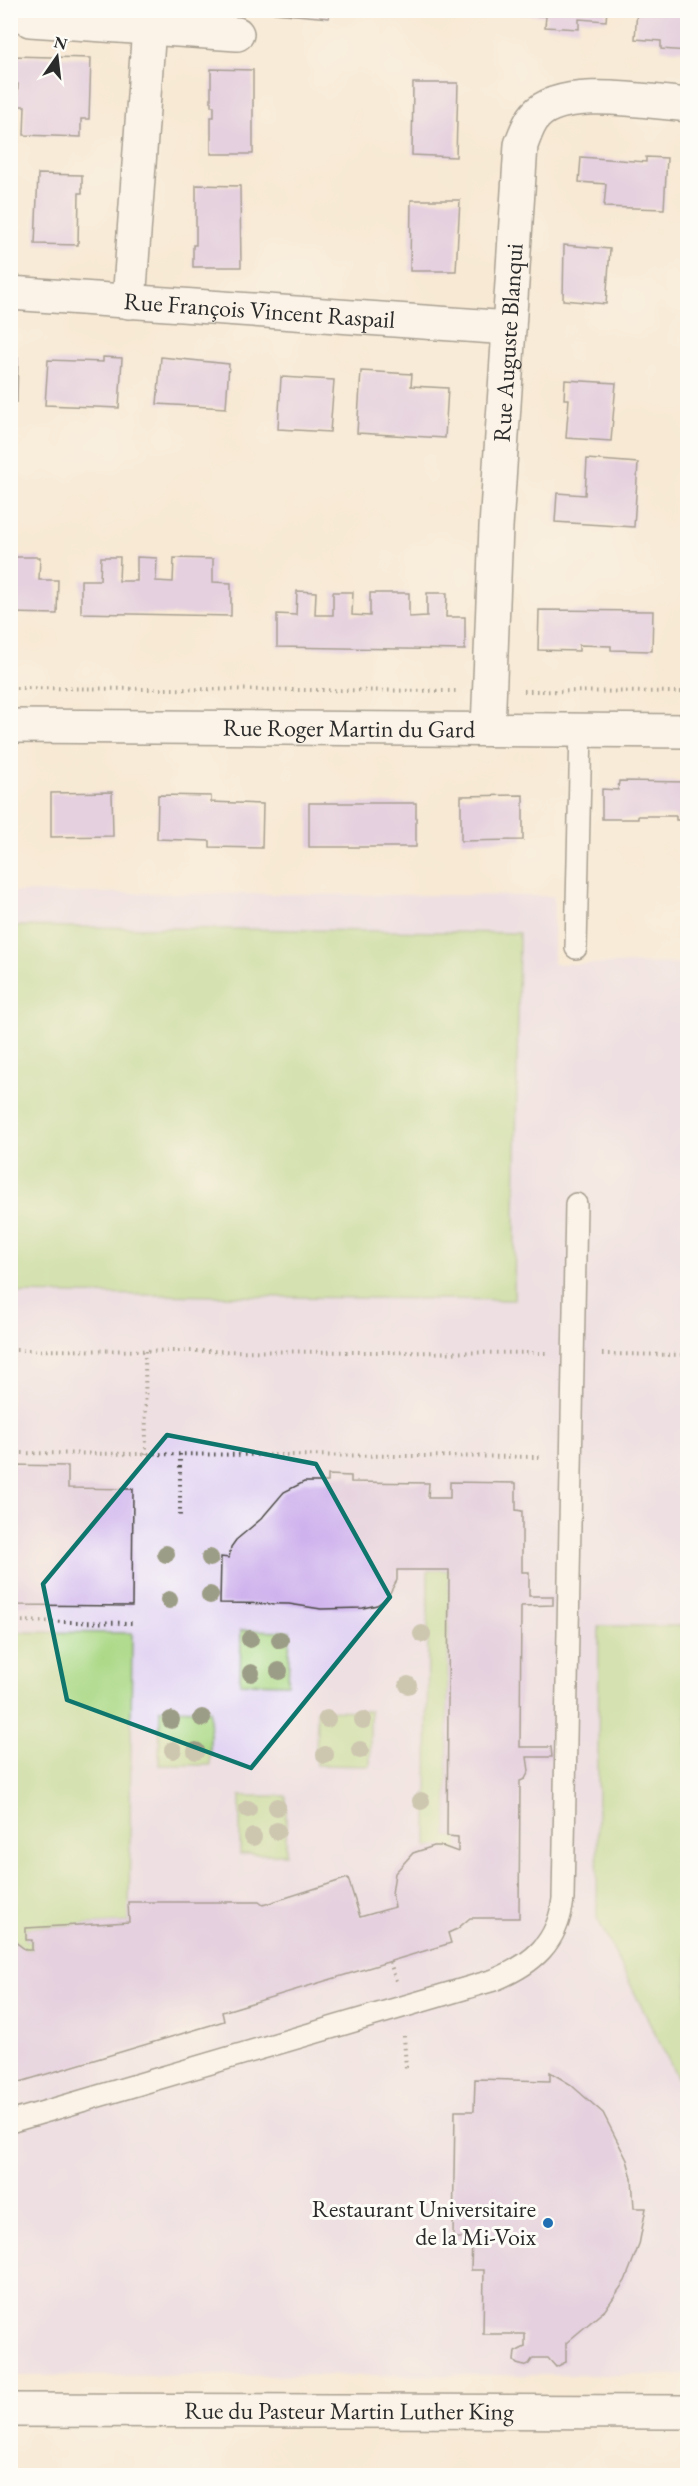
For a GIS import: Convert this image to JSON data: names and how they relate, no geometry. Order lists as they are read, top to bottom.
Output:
{
  "streets": {
    "street": [
      "Rue François Vincent Raspail",
      "Rue Auguste Blanqui",
      "Rue Roger Martin du Gard",
      "Rue du Pasteur Martin Luther King"
    ]
  },
  "crossings": [
    ["Rue François Vincent Raspail", "Rue Auguste Blanqui"],
    ["Rue Auguste Blanqui", "Rue Roger Martin du Gard"]
  ],
  "places": ["Restaurant Universitaire de la Mi-Voix"],
  "north": "top"
}
